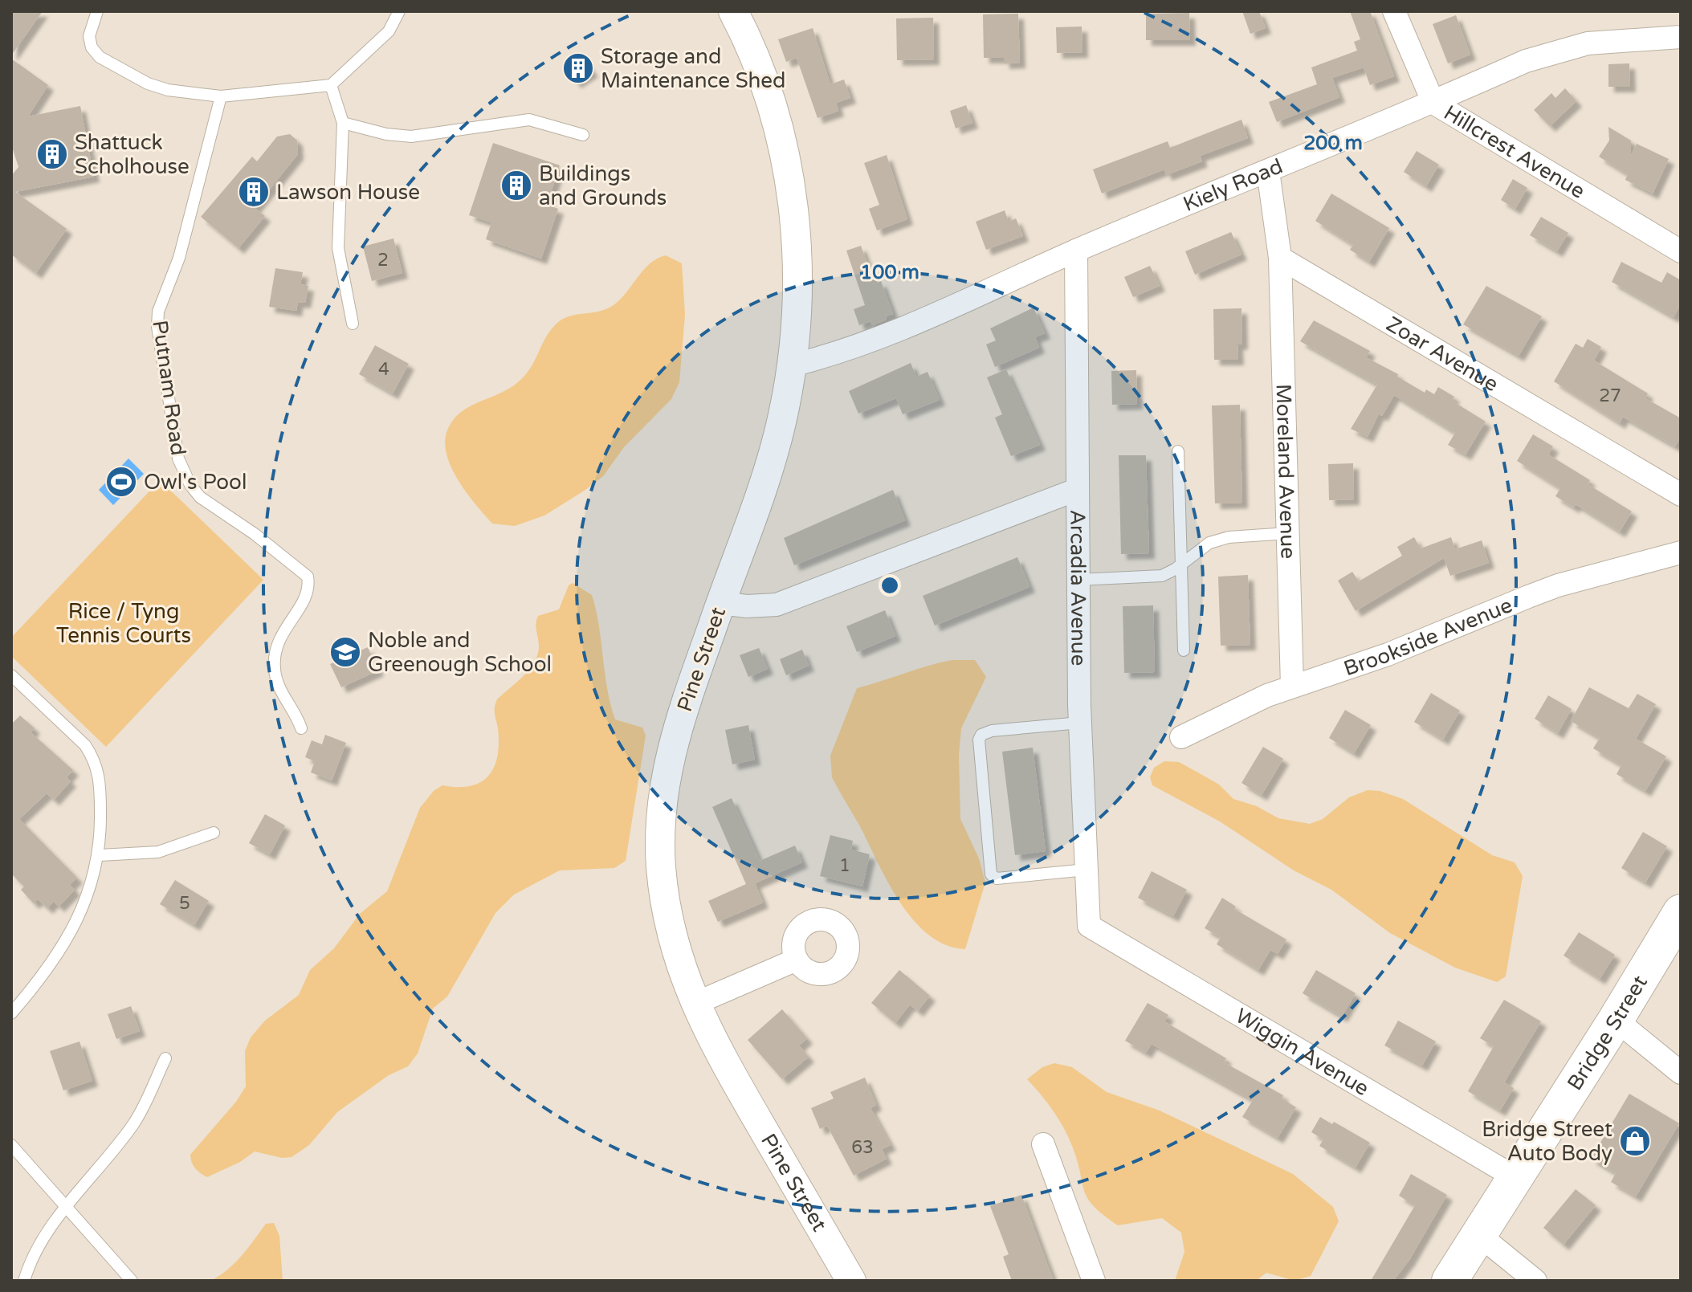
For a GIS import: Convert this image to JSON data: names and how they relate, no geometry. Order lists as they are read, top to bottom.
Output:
{
  "streets": {
    "main road": ["Bridge Street"],
    "street": [
      "Hillcrest Avenue",
      "Kiely Road",
      "Zoar Avenue",
      "Moreland Avenue",
      "Arcadia Avenue",
      "Brookside Avenue",
      "Pine Street",
      "Wiggin Avenue"
    ],
    "lane": ["Putnam Road"]
  },
  "crossings": [
    ["Hillcrest Avenue", "Kiely Road"],
    ["Kiely Road", "Arcadia Avenue"],
    ["Kiely Road", "Pine Street"],
    ["Zoar Avenue", "Moreland Avenue"],
    ["Moreland Avenue", "Brookside Avenue"],
    ["Arcadia Avenue", "Wiggin Avenue"],
    ["Bridge Street", "Wiggin Avenue"]
  ],
  "parks": ["Rice / Tyng Tennis Courts"],
  "places": {
    "building": [
      "Storage and Maintenance Shed",
      "Shattuck Scholhouse",
      "Buildings and Grounds",
      "Lawson House"
    ],
    "sports": ["Owl's Pool"],
    "school or university": ["Noble and Greenough School"],
    "shop": ["Bridge Street Auto Body"]
  },
  "house_numbers": [
    "2",
    "4",
    "27",
    "1",
    "5",
    "63"
  ],
  "rings": ["200 m", "100 m"]
}
